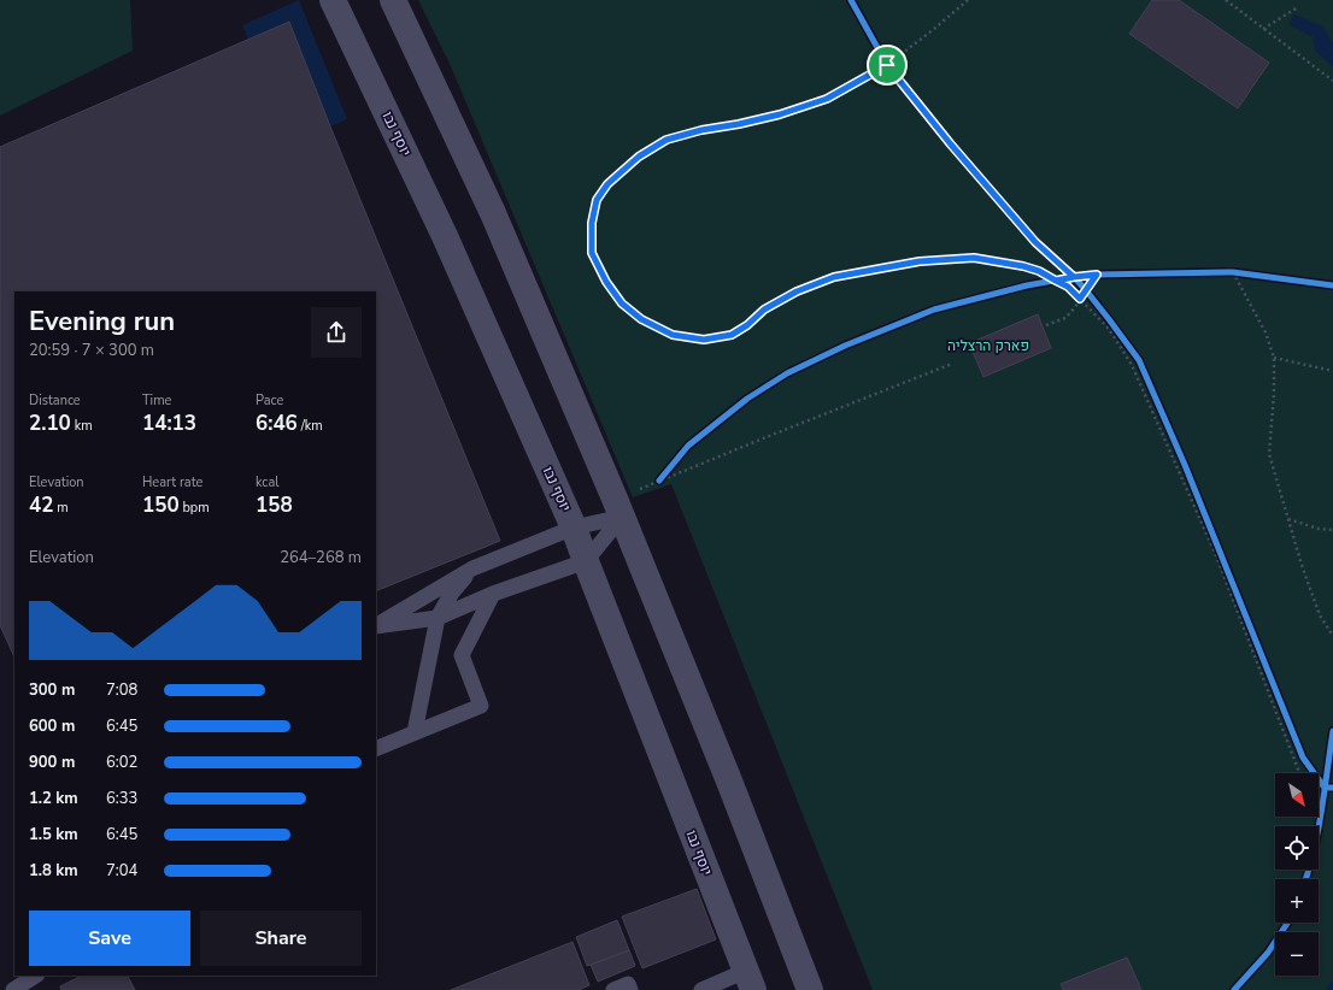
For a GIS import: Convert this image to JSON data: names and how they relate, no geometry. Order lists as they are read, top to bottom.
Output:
{
  "streets": {
    "street": ["יוסף נבו"]
  },
  "parks": ["פארק הרצליה"],
  "north": "bottom right",
  "page": {
    "heading": ["Evening run", "20:59 · 7 × 300 m"],
    "stats": [
      ["Distance", "2.10 km"],
      ["Time", "14:13"],
      ["Pace", "6:46 /km"],
      ["Elevation", "42 m"],
      ["Heart rate", "150 bpm"],
      ["kcal", "158"]
    ],
    "chart": ["Elevation", "264–268 m"],
    "list": [
      {
        "name": "300 m",
        "note": "7:08"
      },
      {
        "name": "600 m",
        "note": "6:45"
      },
      {
        "name": "900 m",
        "note": "6:02"
      },
      {
        "name": "1.2 km",
        "note": "6:33"
      },
      {
        "name": "1.5 km",
        "note": "6:45"
      },
      {
        "name": "1.8 km",
        "note": "7:04"
      }
    ],
    "map_buttons": ["+", "−"],
    "buttons": ["Save", "Share"]
  }
}
